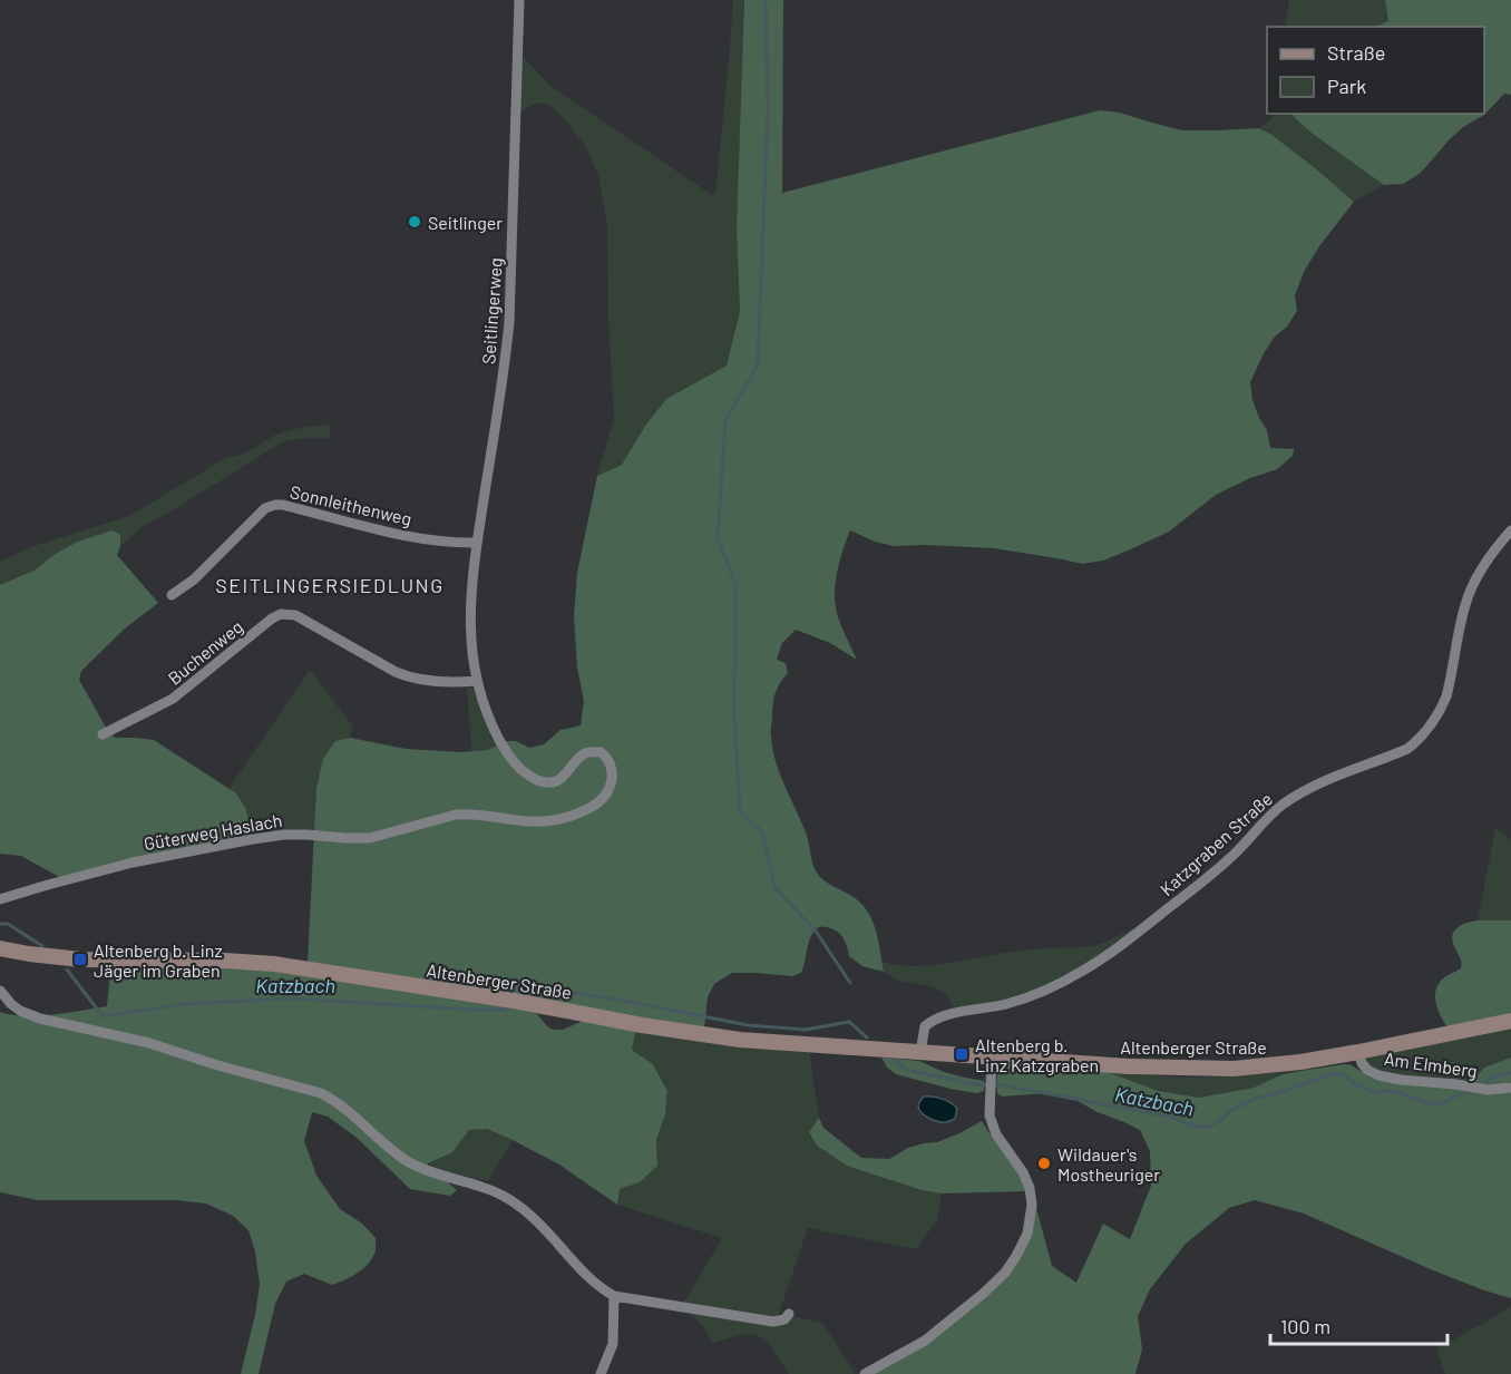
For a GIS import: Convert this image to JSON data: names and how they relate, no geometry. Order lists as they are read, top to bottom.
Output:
{
  "streets": {
    "street": [
      "Seitlingerweg",
      "Sonnleithenweg",
      "Buchenweg",
      "Güterweg Haslach",
      "Katzgraben Straße",
      "Altenberger Straße",
      "Am Elmberg"
    ]
  },
  "crossings": [
    ["Seitlingerweg", "Sonnleithenweg"],
    ["Seitlingerweg", "Güterweg Haslach"],
    ["Sonnleithenweg", "Güterweg Haslach"],
    ["Buchenweg", "Güterweg Haslach"],
    ["Katzgraben Straße", "Altenberger Straße"],
    ["Altenberger Straße", "Am Elmberg"]
  ],
  "districts": ["SEITLINGERSIEDLUNG"],
  "water": ["Katzbach"],
  "places": {
    "other": ["Seitlinger", "Wildauer's Mostheuriger"],
    "transit": ["Altenberg b. Linz Jäger im Graben", "Altenberg b. Linz Katzgraben"]
  },
  "legend": ["Straße", "Park"],
  "scale_bar": "100 m"
}
